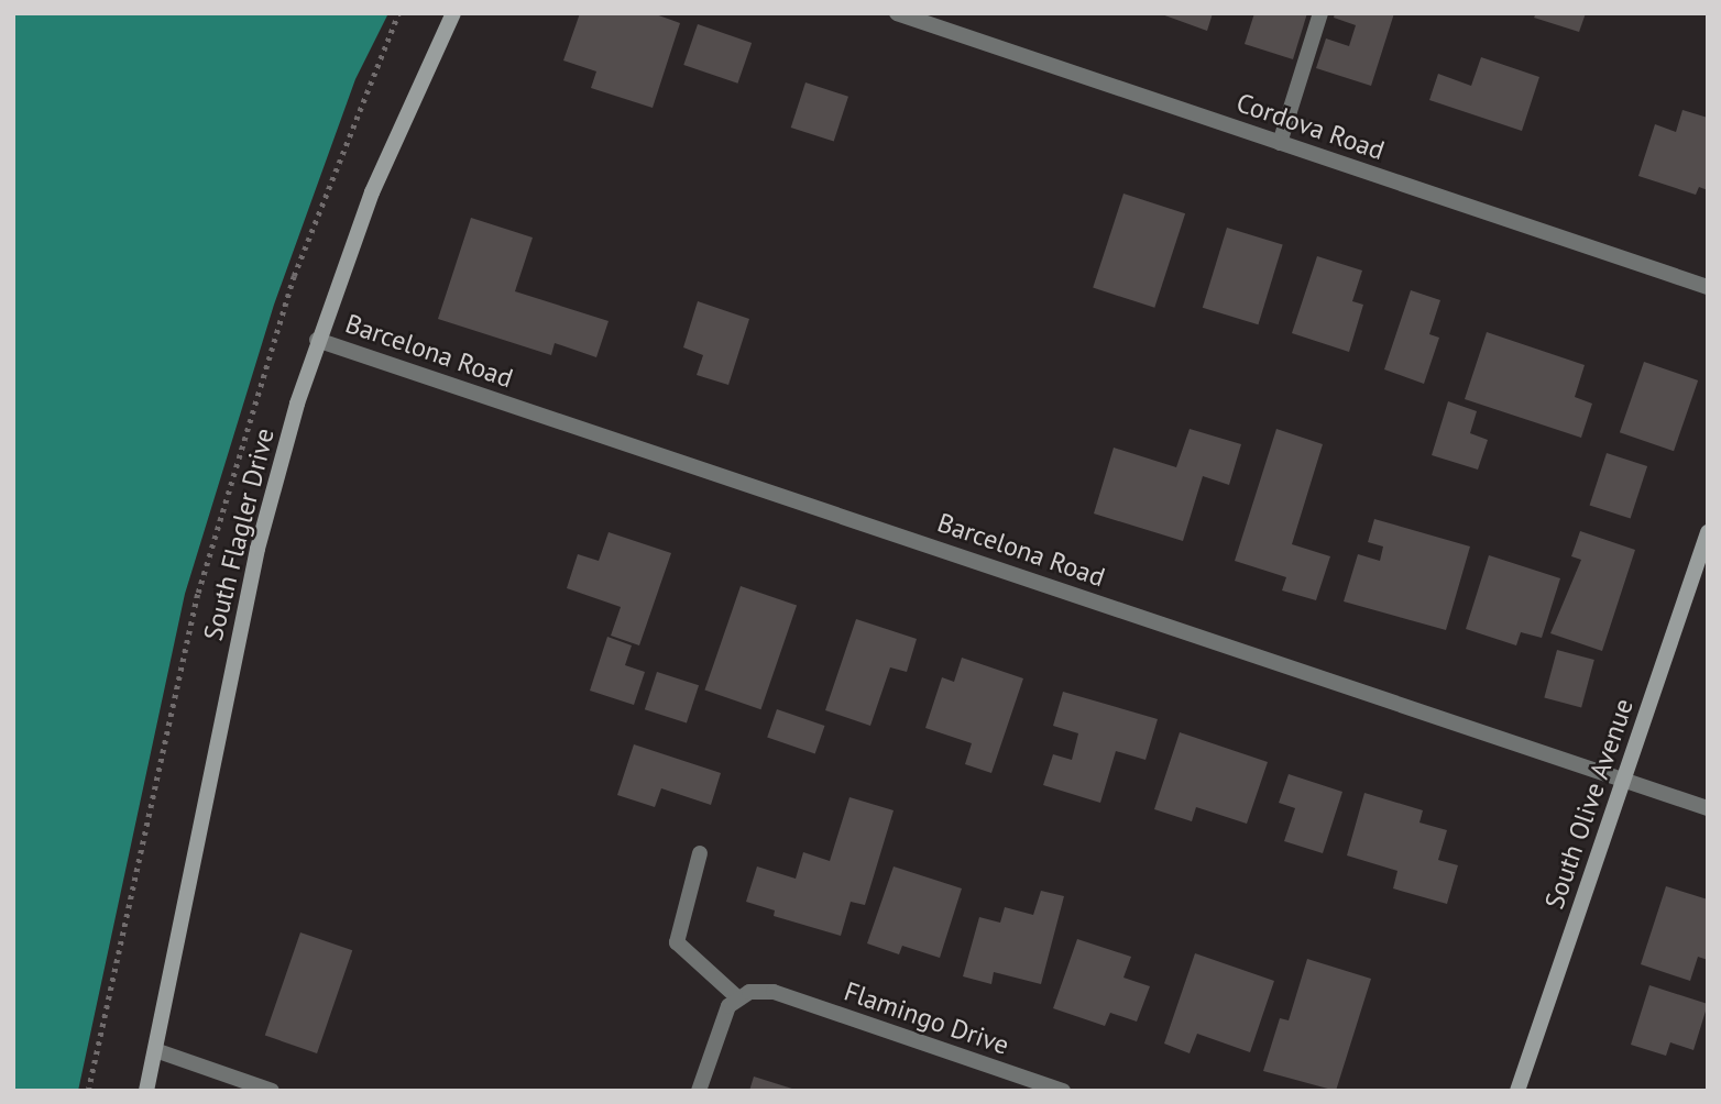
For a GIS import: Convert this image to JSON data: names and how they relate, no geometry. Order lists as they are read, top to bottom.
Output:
{
  "streets": {
    "street": [
      "Cordova Road",
      "Barcelona Road",
      "South Flagler Drive",
      "South Olive Avenue",
      "Flamingo Drive"
    ]
  },
  "crossings": [
    ["Barcelona Road", "South Flagler Drive"],
    ["Barcelona Road", "South Olive Avenue"]
  ]
}
